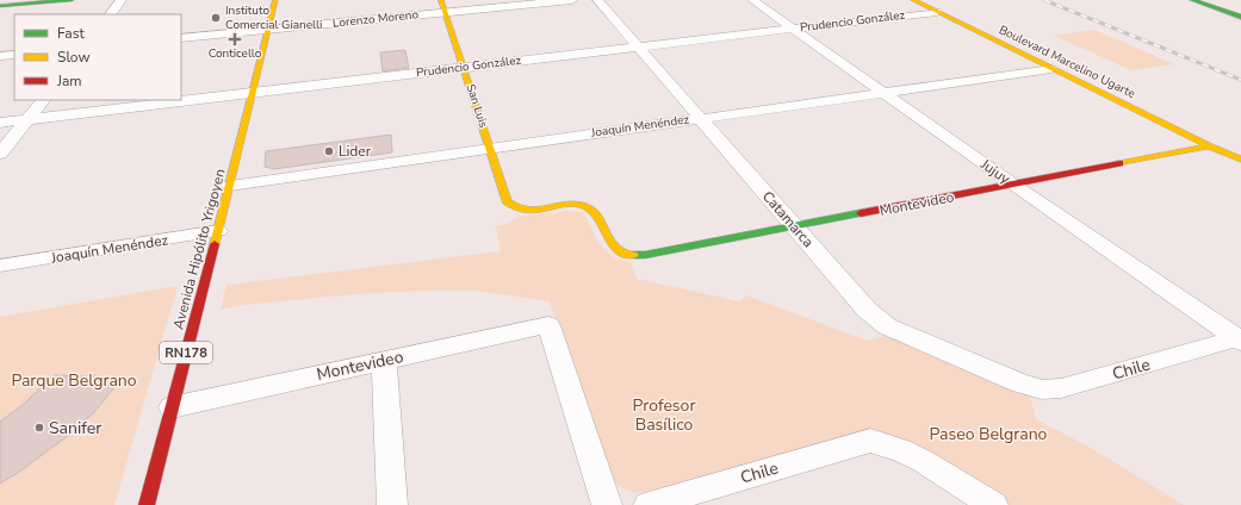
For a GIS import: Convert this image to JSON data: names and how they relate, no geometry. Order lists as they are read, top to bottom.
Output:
{
  "streets": {
    "main road": [
      "Boulevard Marcelino Ugarte",
      "San Luis",
      "Montevideo",
      "Avenida Hipólito Yrigoyen",
      "RN178"
    ],
    "street": [
      "Lorenzo Moreno",
      "Prudencio González",
      "Joaquín Menéndez",
      "Jujuy",
      "Catamarca",
      "Chile"
    ]
  },
  "crossings": [
    ["Lorenzo Moreno", "San Luis"],
    ["Lorenzo Moreno", "Avenida Hipólito Yrigoyen"],
    ["Prudencio González", "Boulevard Marcelino Ugarte"],
    ["Prudencio González", "San Luis"],
    ["Prudencio González", "Jujuy"],
    ["Prudencio González", "Catamarca"],
    ["Prudencio González", "Avenida Hipólito Yrigoyen"],
    ["Boulevard Marcelino Ugarte", "Joaquín Menéndez"],
    ["Boulevard Marcelino Ugarte", "Montevideo"],
    ["San Luis", "Joaquín Menéndez"],
    ["San Luis", "Montevideo"],
    ["Joaquín Menéndez", "Jujuy"],
    ["Joaquín Menéndez", "Catamarca"],
    ["Joaquín Menéndez", "Avenida Hipólito Yrigoyen"],
    ["Jujuy", "Montevideo"],
    ["Jujuy", "Chile"],
    ["Montevideo", "Catamarca"],
    ["Montevideo", "Avenida Hipólito Yrigoyen"],
    ["Catamarca", "Chile"]
  ],
  "parks": ["Parque Belgrano", "Profesor Basílico", "Paseo Belgrano"],
  "places": {
    "other": ["Instituto Comercial Gianelli", "Lider", "Sanifer"],
    "health": ["Conticello"]
  },
  "legend": ["Fast", "Slow", "Jam"]
}
